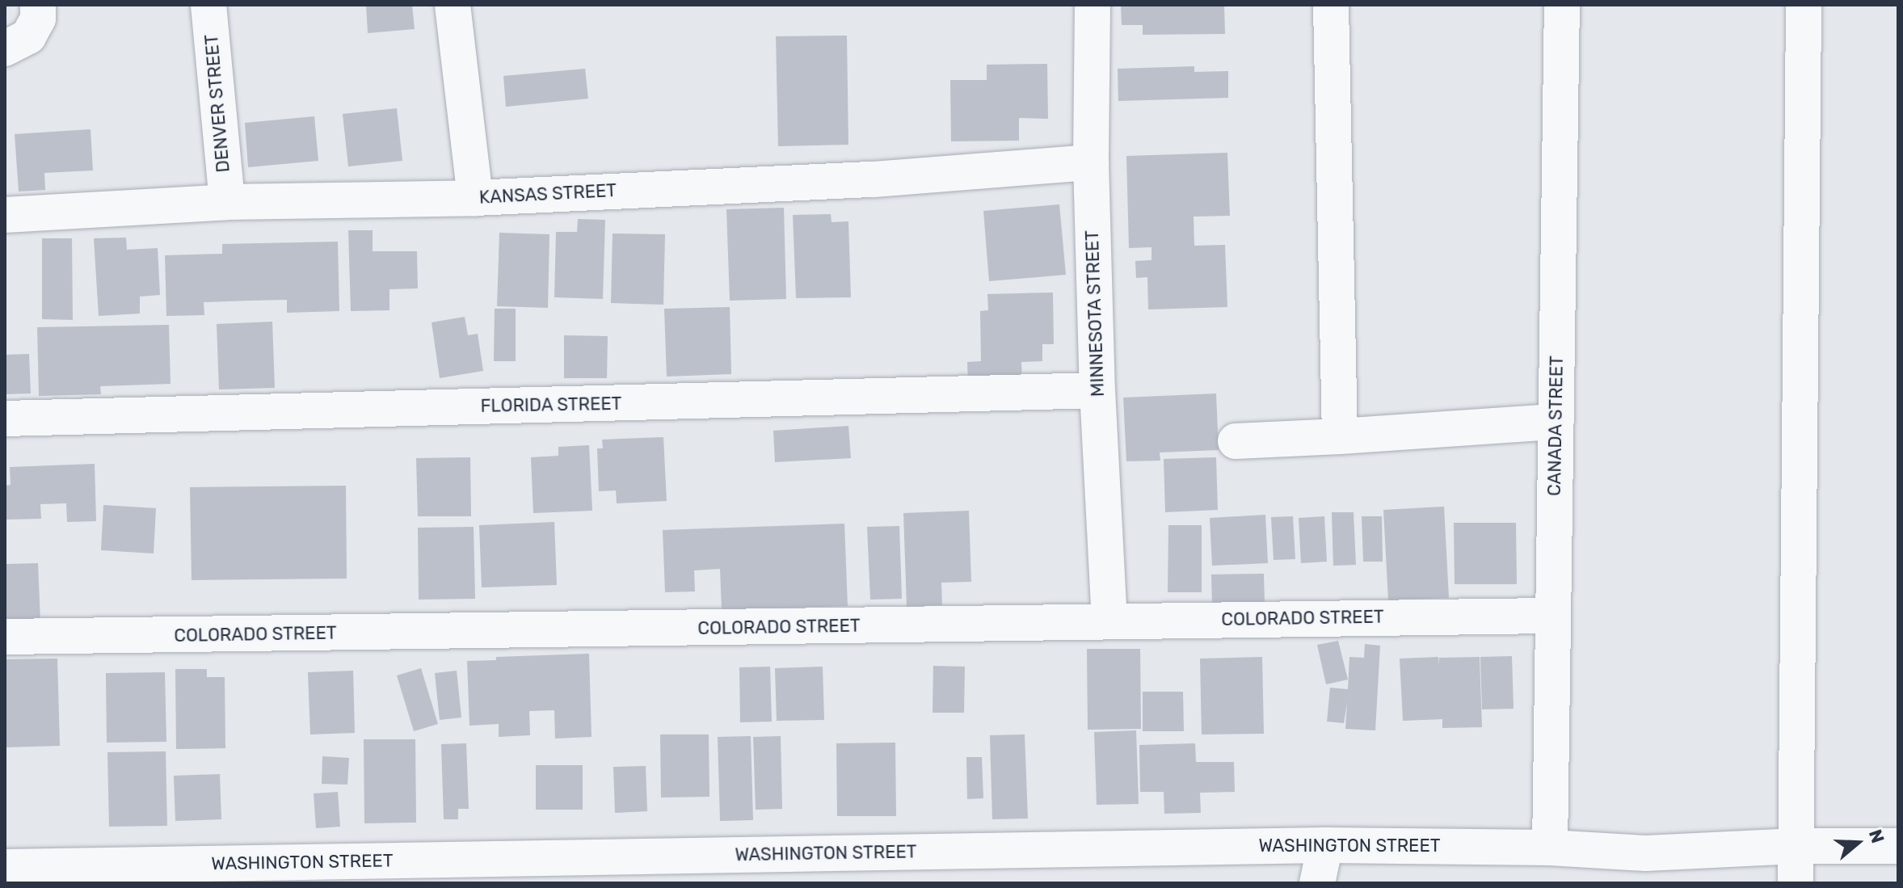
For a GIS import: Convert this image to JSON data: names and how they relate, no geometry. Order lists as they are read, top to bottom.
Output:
{
  "streets": {
    "street": [
      "DENVER STREET",
      "KANSAS STREET",
      "MINNESOTA STREET",
      "FLORIDA STREET",
      "CANADA STREET",
      "COLORADO STREET",
      "WASHINGTON STREET"
    ]
  },
  "crossings": [
    ["DENVER STREET", "KANSAS STREET"],
    ["KANSAS STREET", "MINNESOTA STREET"],
    ["MINNESOTA STREET", "FLORIDA STREET"],
    ["MINNESOTA STREET", "COLORADO STREET"],
    ["CANADA STREET", "COLORADO STREET"],
    ["CANADA STREET", "WASHINGTON STREET"]
  ],
  "north": "right"
}
